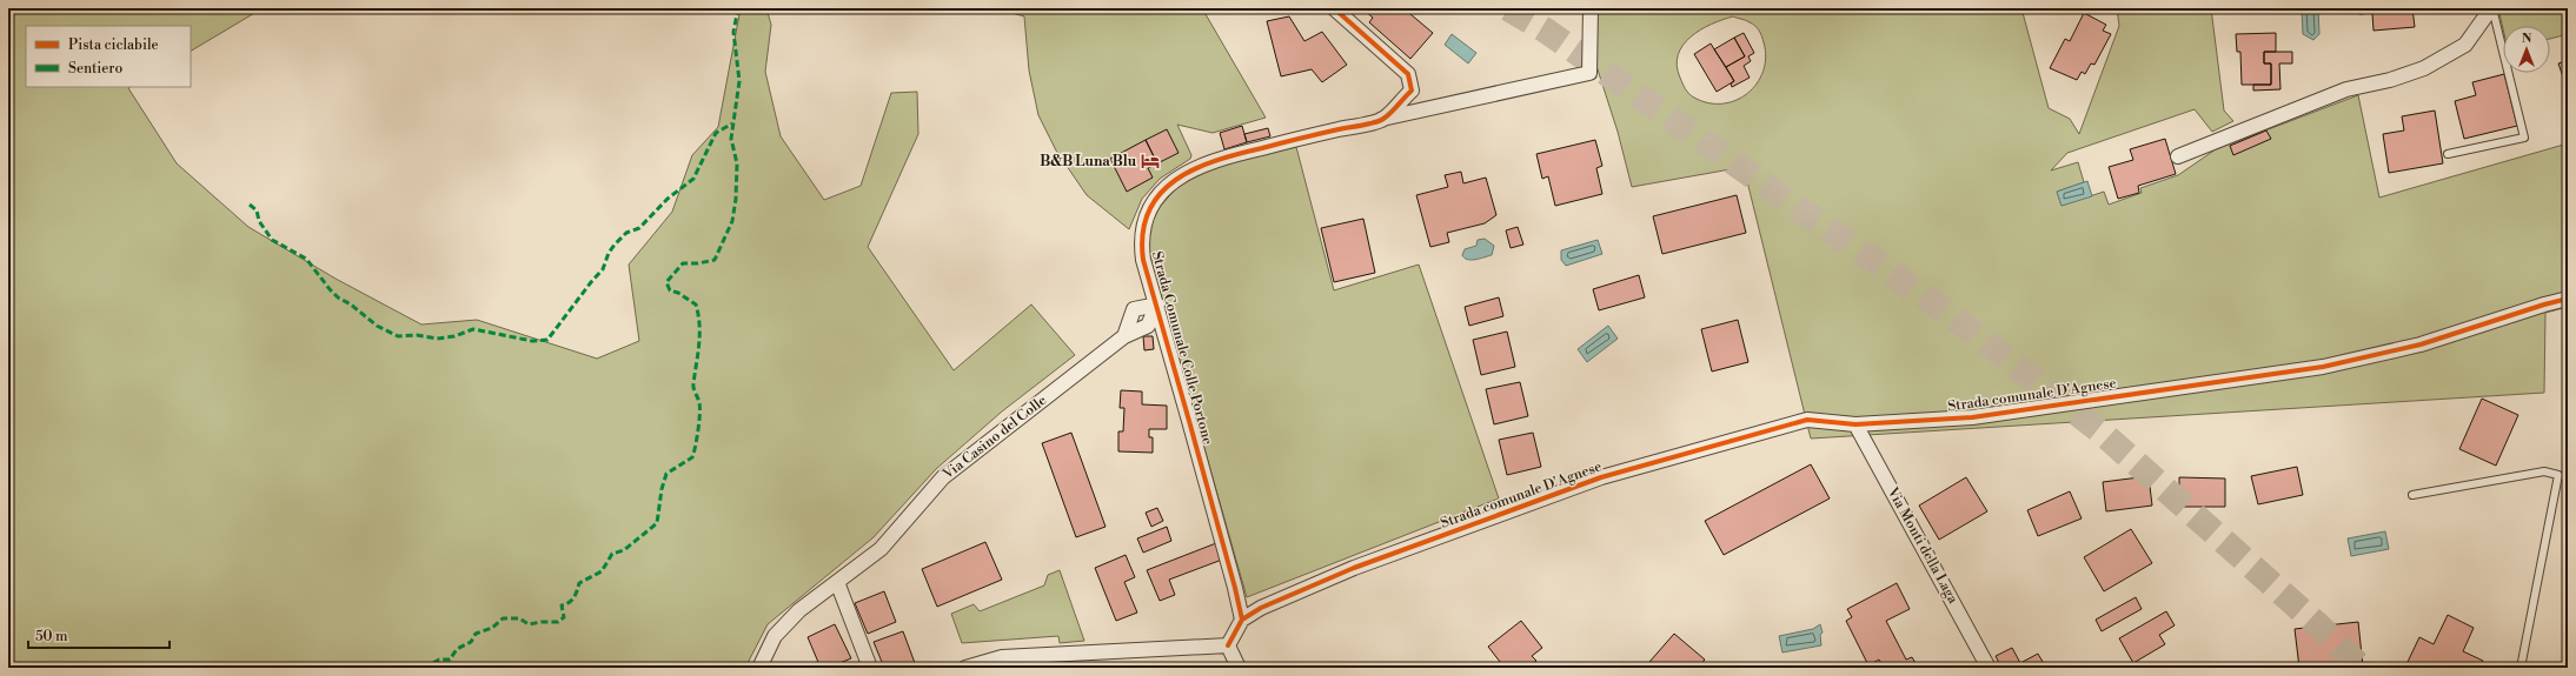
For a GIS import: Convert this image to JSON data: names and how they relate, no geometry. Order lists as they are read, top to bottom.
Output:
{
  "streets": {
    "street": [
      "Strada Comunale Colle Portone",
      "Strada comunale D'Agnese",
      "Via Casino del Colle",
      "Via Monti della Laga"
    ]
  },
  "crossings": [
    ["Strada Comunale Colle Portone", "Strada comunale D'Agnese"],
    ["Strada Comunale Colle Portone", "Via Casino del Colle"],
    ["Strada comunale D'Agnese", "Via Monti della Laga"]
  ],
  "places": {
    "hotel": ["B&B Luna Blu"]
  },
  "legend": ["Pista ciclabile", "Sentiero"],
  "scale_bar": "50 m",
  "north": "top"
}
